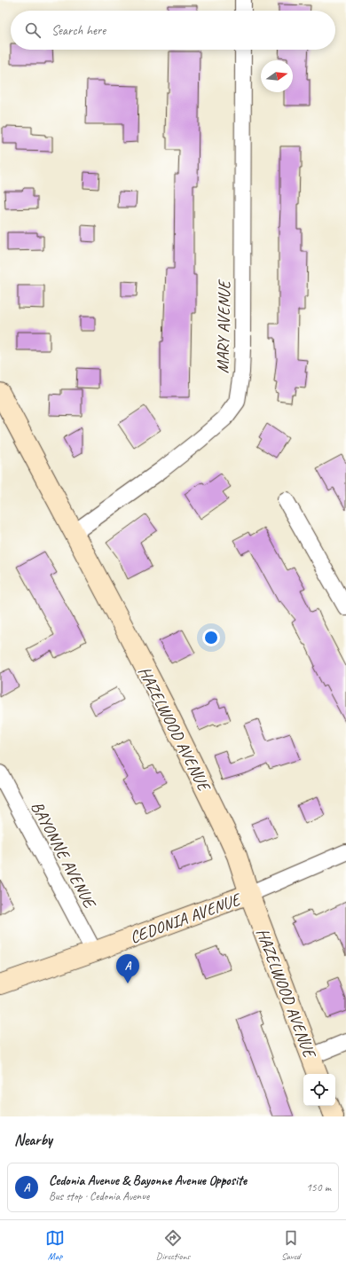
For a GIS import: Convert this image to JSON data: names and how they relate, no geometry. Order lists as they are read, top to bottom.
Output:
{
  "streets": {
    "street": [
      "MARY AVENUE",
      "HAZELWOOD AVENUE",
      "BAYONNE AVENUE",
      "CEDONIA AVENUE"
    ]
  },
  "crossings": [
    ["MARY AVENUE", "HAZELWOOD AVENUE"],
    ["HAZELWOOD AVENUE", "CEDONIA AVENUE"],
    ["BAYONNE AVENUE", "CEDONIA AVENUE"]
  ],
  "north": "right",
  "page": {
    "search": "Search here",
    "pins": "A",
    "heading": "Nearby",
    "list": [
      {
        "mark": "A",
        "name": "Cedonia Avenue & Bayonne Avenue Opposite",
        "note": "Bus stop · Cedonia Avenue",
        "value": "150 m"
      }
    ],
    "nav": ["Map", "Directions", "Saved"]
  }
}
